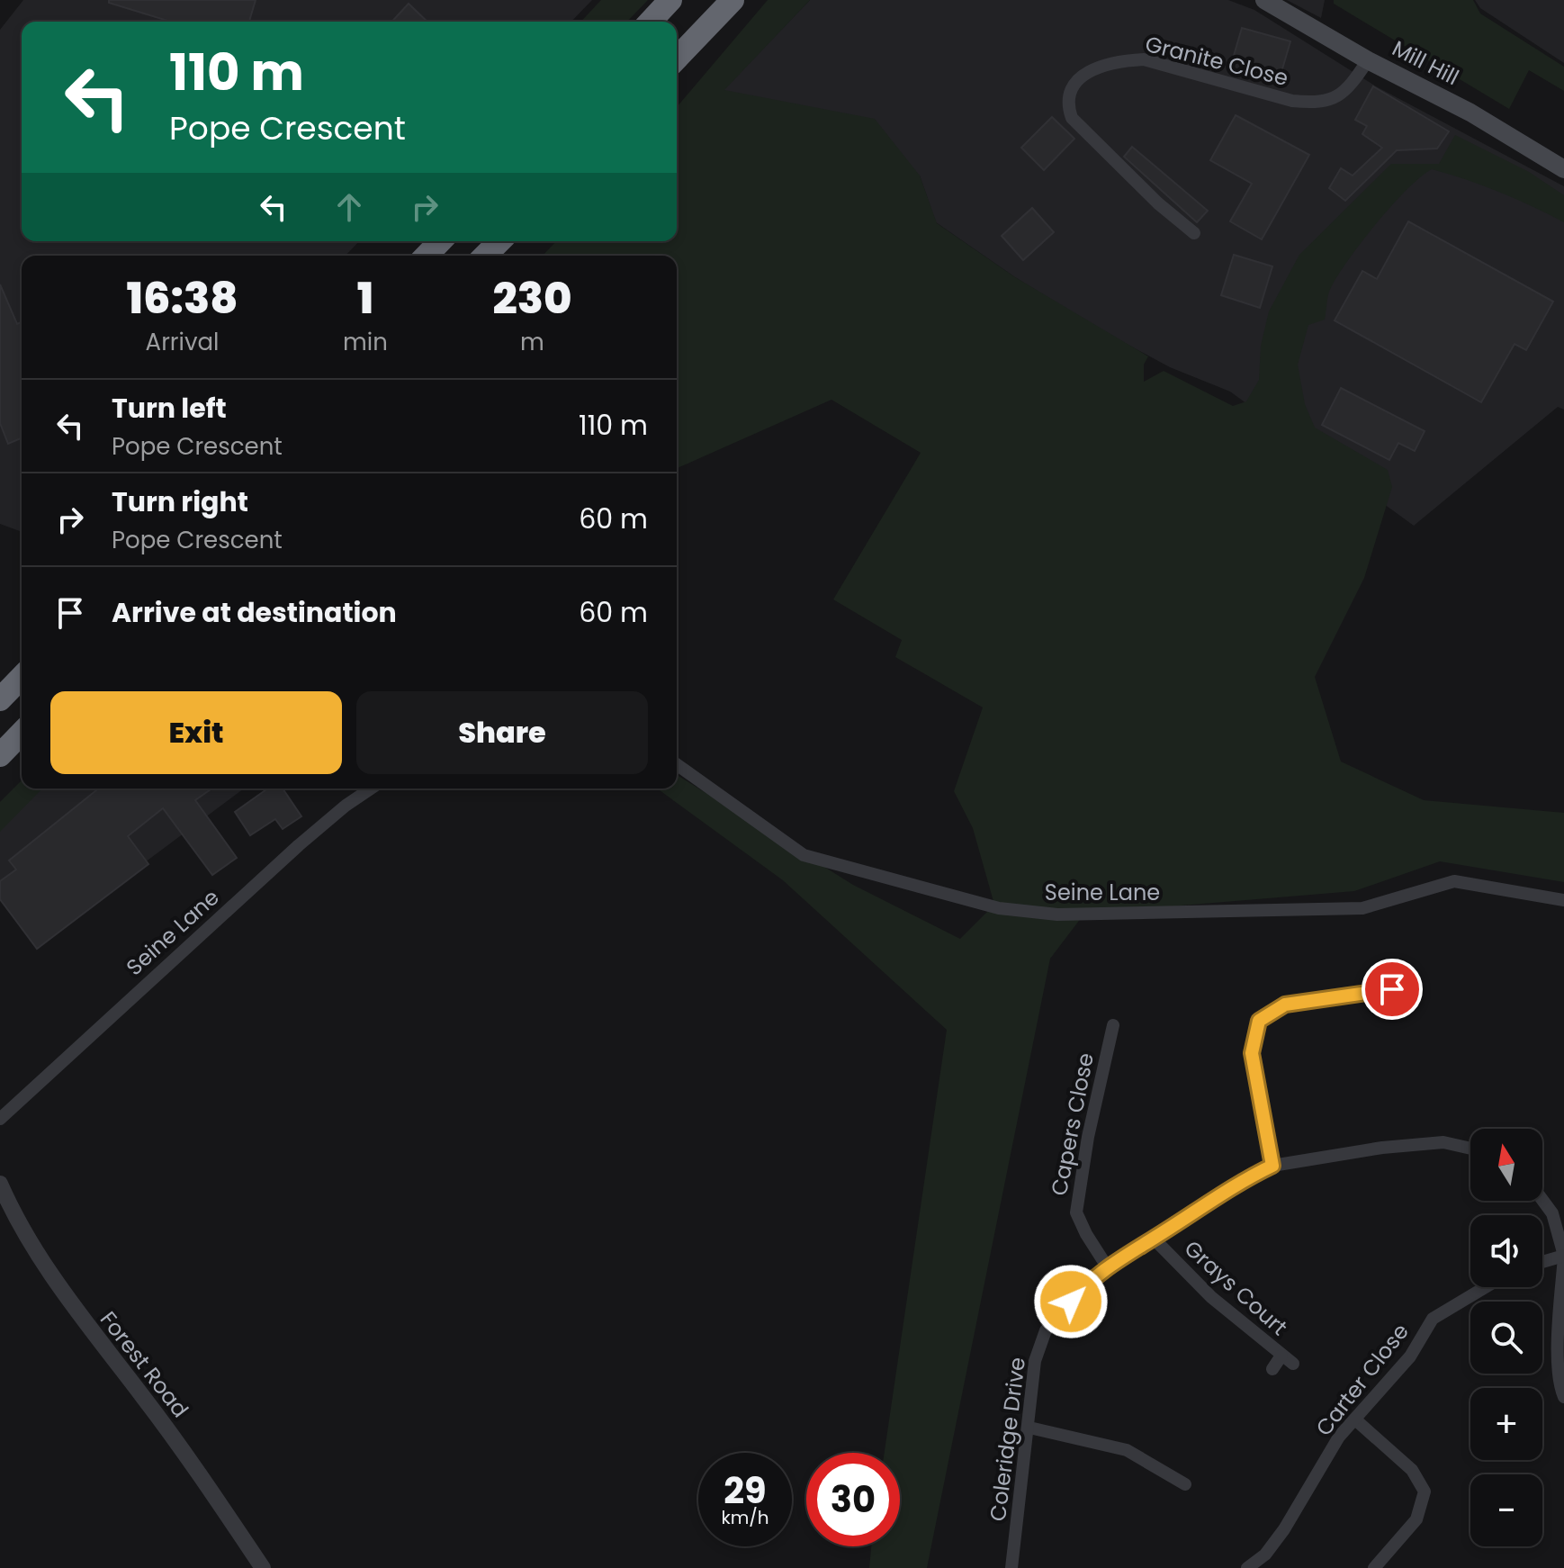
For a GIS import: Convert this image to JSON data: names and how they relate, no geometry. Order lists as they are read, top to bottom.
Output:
{
  "streets": {
    "main road": ["Mill Hill"],
    "street": [
      "Granite Close",
      "Seine Lane",
      "Capers Close",
      "Grays Court",
      "Forest Road",
      "Carter Close",
      "Coleridge Drive"
    ]
  },
  "crossings": [
    ["Granite Close", "Mill Hill"],
    ["Capers Close", "Coleridge Drive"],
    ["Grays Court", "Coleridge Drive"]
  ],
  "north": "top",
  "page": {
    "turn": ["110 m", "Pope Crescent"],
    "eta": [
      "16:38",
      "Arrival",
      "1",
      "min",
      "230",
      "m"
    ],
    "list": [
      {
        "name": "Turn left",
        "note": "Pope Crescent",
        "value": "110 m"
      },
      {
        "name": "Turn right",
        "note": "Pope Crescent",
        "value": "60 m"
      },
      {
        "name": "Arrive at destination",
        "value": "60 m"
      }
    ],
    "buttons": ["Exit", "Share"],
    "map_buttons": ["+", "−"],
    "speed": "29 km/h",
    "limit": "30"
  }
}
